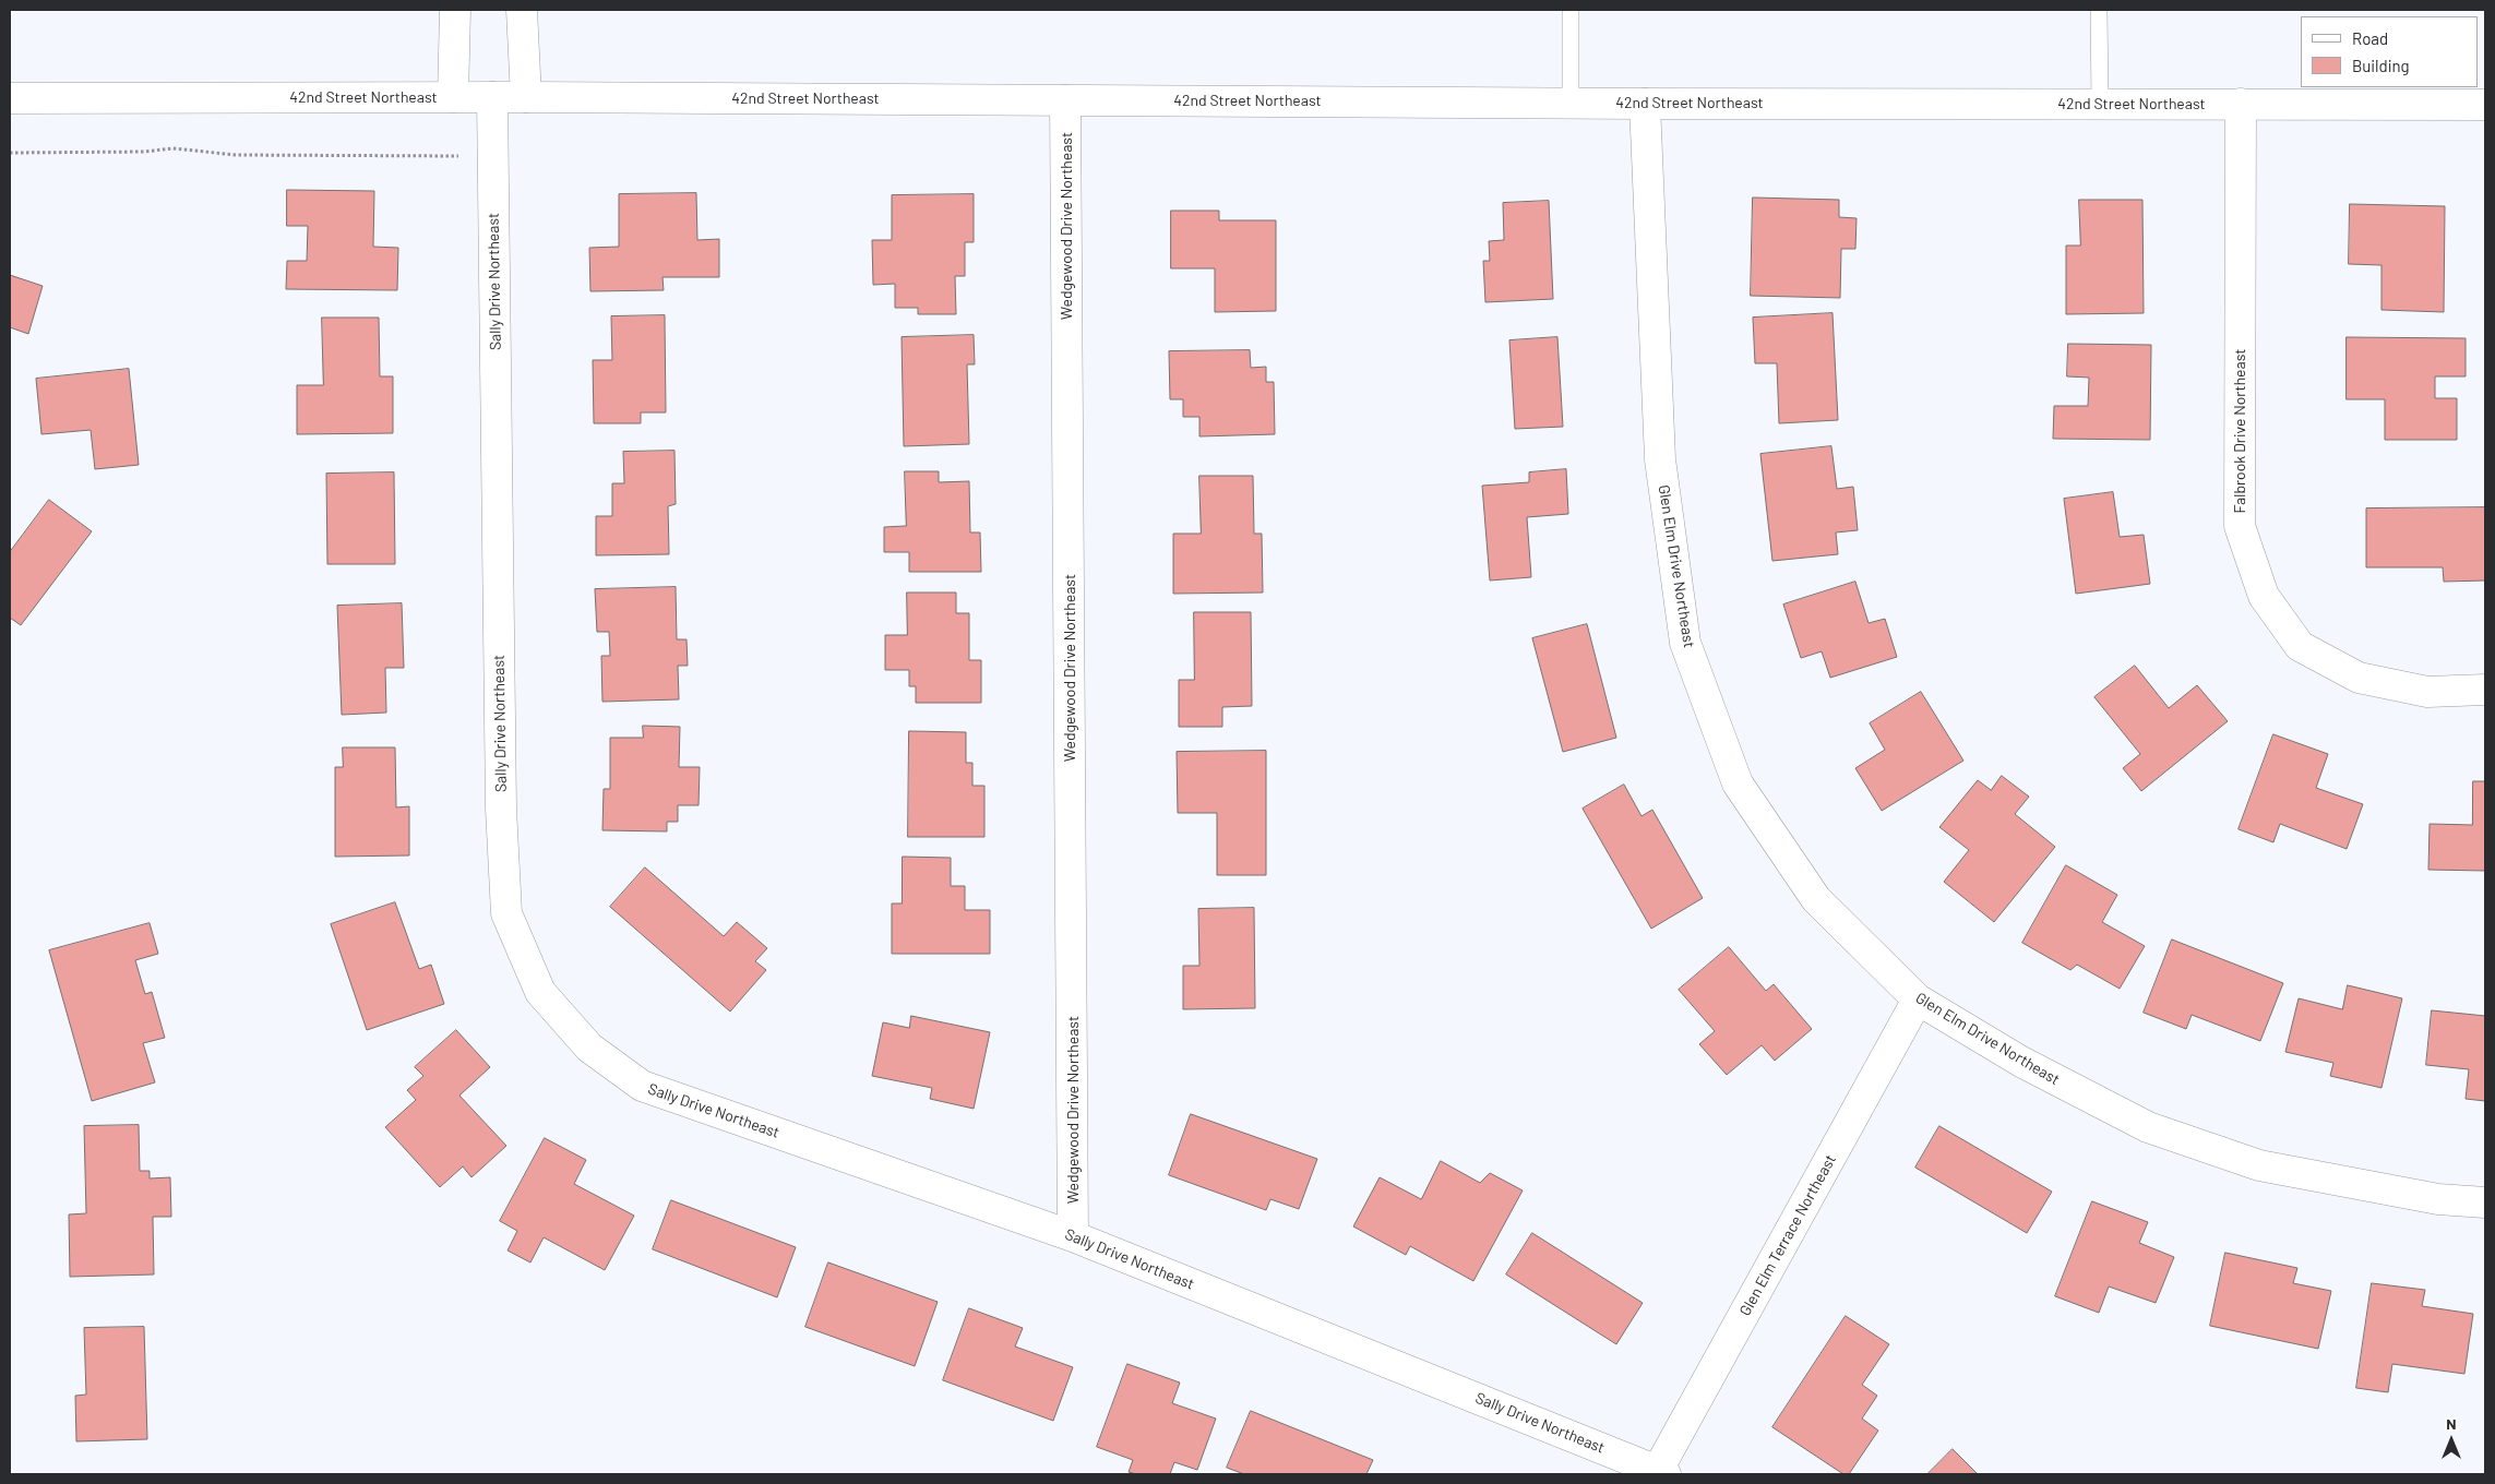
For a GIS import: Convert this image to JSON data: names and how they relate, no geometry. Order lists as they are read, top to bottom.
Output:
{
  "streets": {
    "street": [
      "42nd Street Northeast",
      "Wedgewood Drive Northeast",
      "Sally Drive Northeast",
      "Falbrook Drive Northeast",
      "Glen Elm Drive Northeast",
      "Glen Elm Terrace Northeast"
    ]
  },
  "crossings": [
    ["42nd Street Northeast", "Wedgewood Drive Northeast"],
    ["42nd Street Northeast", "Sally Drive Northeast"],
    ["42nd Street Northeast", "Falbrook Drive Northeast"],
    ["42nd Street Northeast", "Glen Elm Drive Northeast"],
    ["Wedgewood Drive Northeast", "Sally Drive Northeast"],
    ["Sally Drive Northeast", "Glen Elm Terrace Northeast"],
    ["Glen Elm Drive Northeast", "Glen Elm Terrace Northeast"]
  ],
  "legend": ["Road", "Building"],
  "north": "top"
}
